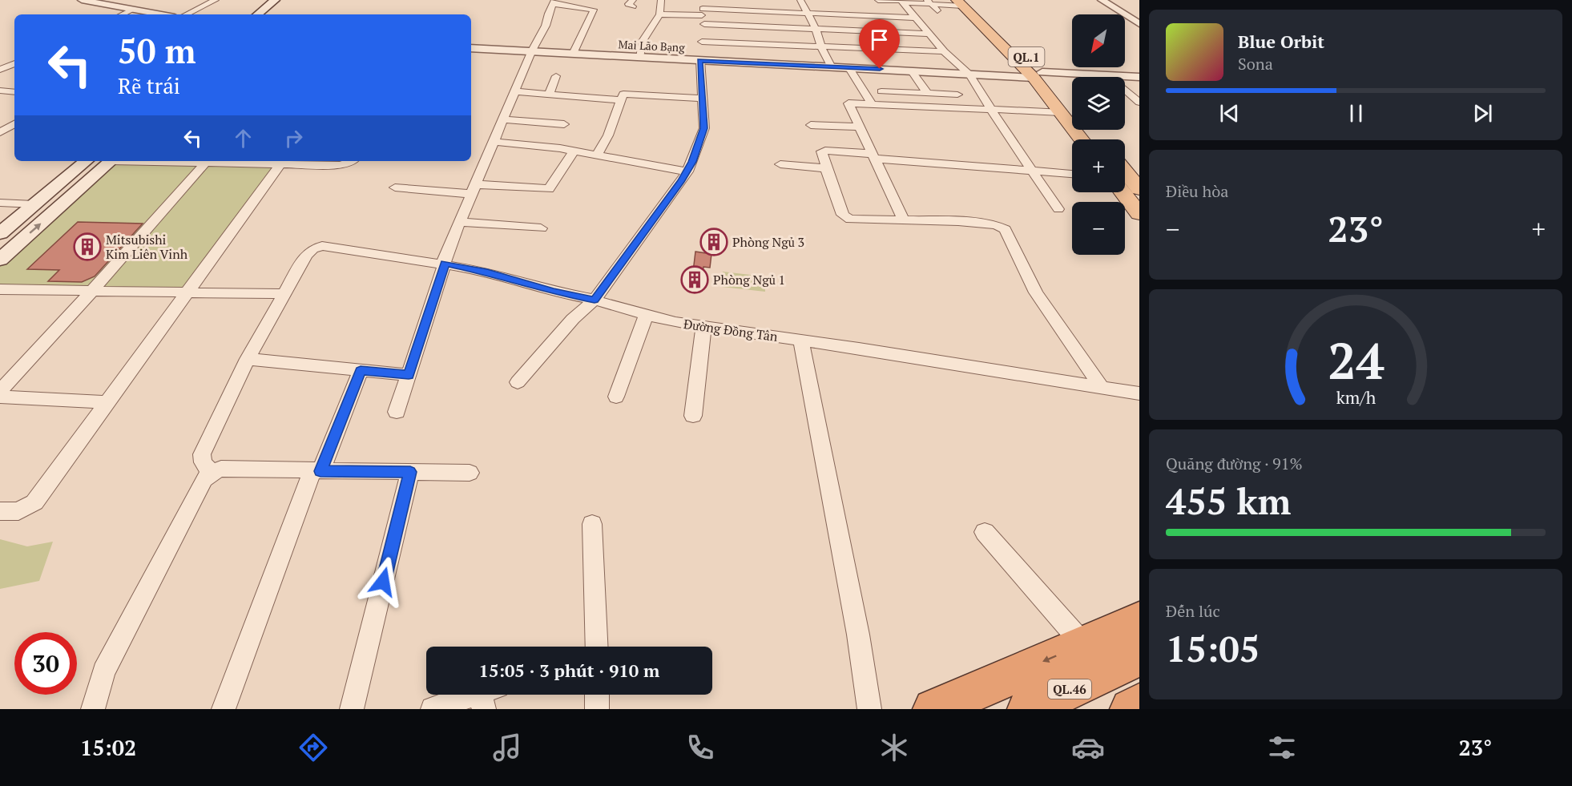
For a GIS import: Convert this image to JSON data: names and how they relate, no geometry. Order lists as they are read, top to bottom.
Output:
{
  "streets": {
    "highway": ["QL.46"],
    "main road": ["QL.1"],
    "street": ["Mai Lão Bạng", "Đường Đồng Tân"]
  },
  "crossings": [
    ["Mai Lão Bạng", "QL.1"]
  ],
  "places": {
    "building": ["Phòng Ngủ 3", "Mitsubishi Kim Liên Vinh", "Phòng Ngủ 1"]
  },
  "north": "bottom left",
  "page": {
    "map_buttons": ["+", "−"],
    "turn": ["50 m", "Rẽ trái"],
    "song": ["Blue Orbit", "Sona"],
    "tile": [
      "Điều hòa",
      ["Quãng đường · 91%", "455 km"],
      ["Đến lúc", "15:05"]
    ],
    "heat": ["−", "23°", "+"],
    "limit": "30",
    "trip": "15:05 · 3 phút · 910 m",
    "tabs": ["15:02", "23°"],
    "gauge": ["24", "km/h"]
  }
}
